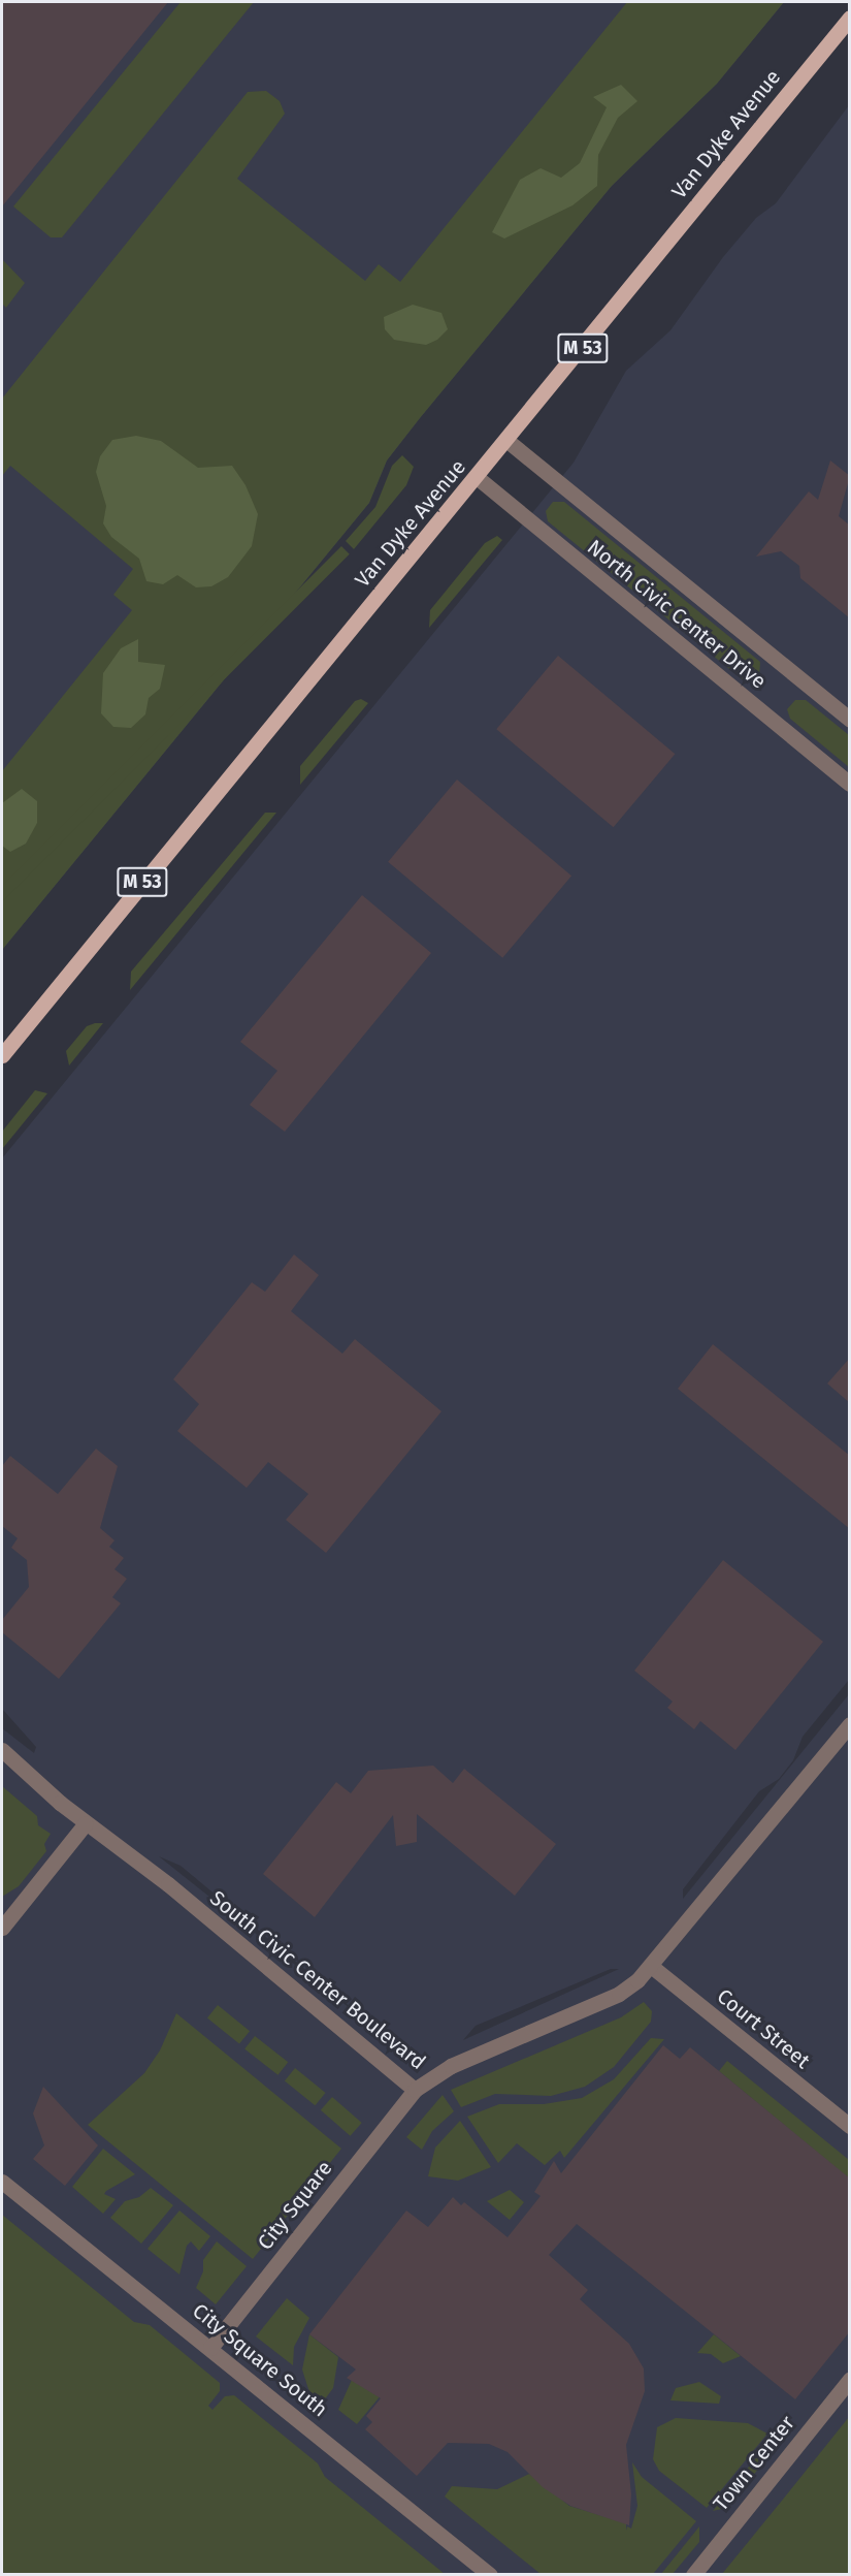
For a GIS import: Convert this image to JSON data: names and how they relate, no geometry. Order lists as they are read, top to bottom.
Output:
{
  "streets": {
    "main road": ["Van Dyke Avenue", "M 53"],
    "street": [
      "North Civic Center Drive",
      "South Civic Center Boulevard",
      "Court Street",
      "City Square",
      "City Square South",
      "Town Center"
    ]
  },
  "crossings": [
    ["Van Dyke Avenue", "North Civic Center Drive"],
    ["South Civic Center Boulevard", "Court Street"],
    ["South Civic Center Boulevard", "City Square"],
    ["City Square", "City Square South"]
  ]
}
